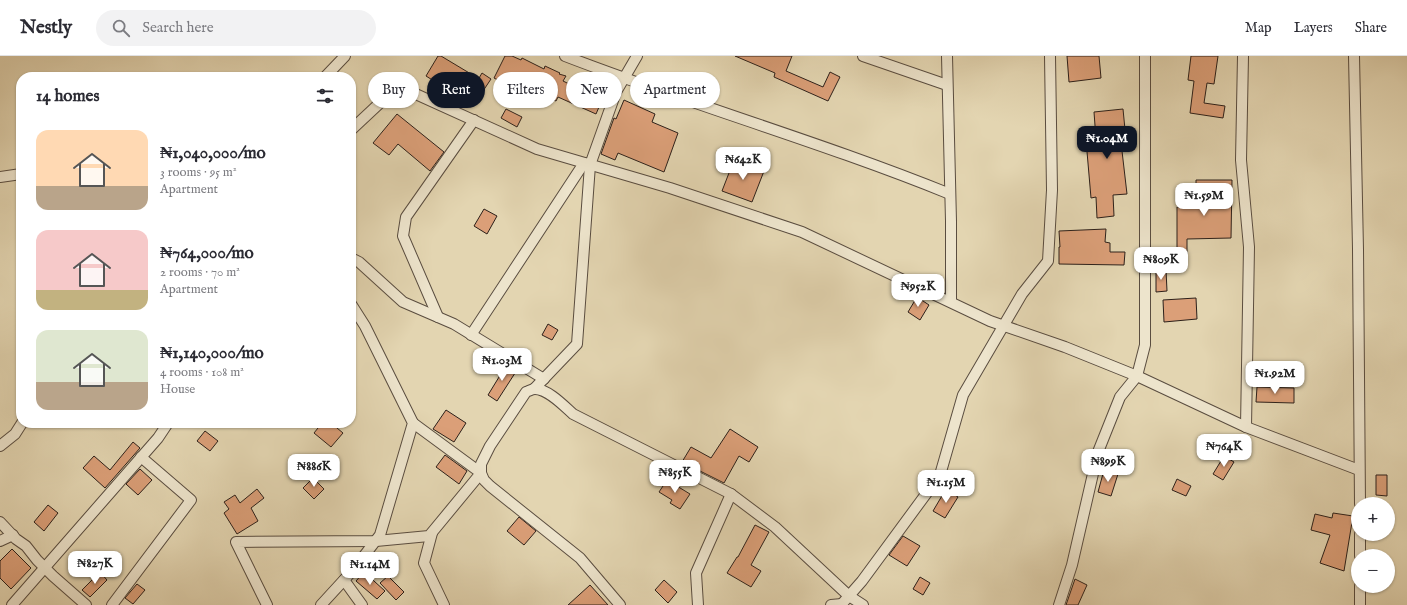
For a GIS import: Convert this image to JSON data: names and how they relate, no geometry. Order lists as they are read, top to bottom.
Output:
{
  "page": {
    "header": "Nestly",
    "search": "Search here",
    "nav": ["Map", "Layers", "Share"],
    "chip": [
      "Buy",
      "Rent",
      "Filters",
      "New",
      "Apartment"
    ],
    "heading": "14 homes",
    "list": [
      {
        "name": "₦1,040,000/mo",
        "note": "3 rooms · 95 m² · Apartment"
      },
      {
        "name": "₦764,000/mo",
        "note": "2 rooms · 70 m² · Apartment"
      },
      {
        "name": "₦1,140,000/mo",
        "note": "4 rooms · 108 m² · House"
      }
    ],
    "price": [
      "₦1.04M",
      "₦642K",
      "₦1.59M",
      "₦809K",
      "₦952K",
      "₦1.03M",
      "₦1.92M",
      "₦764K",
      "₦899K",
      "₦886K",
      "₦855K",
      "₦1.15M",
      "₦827K",
      "₦1.14M"
    ],
    "map_buttons": ["+", "−"]
  }
}
